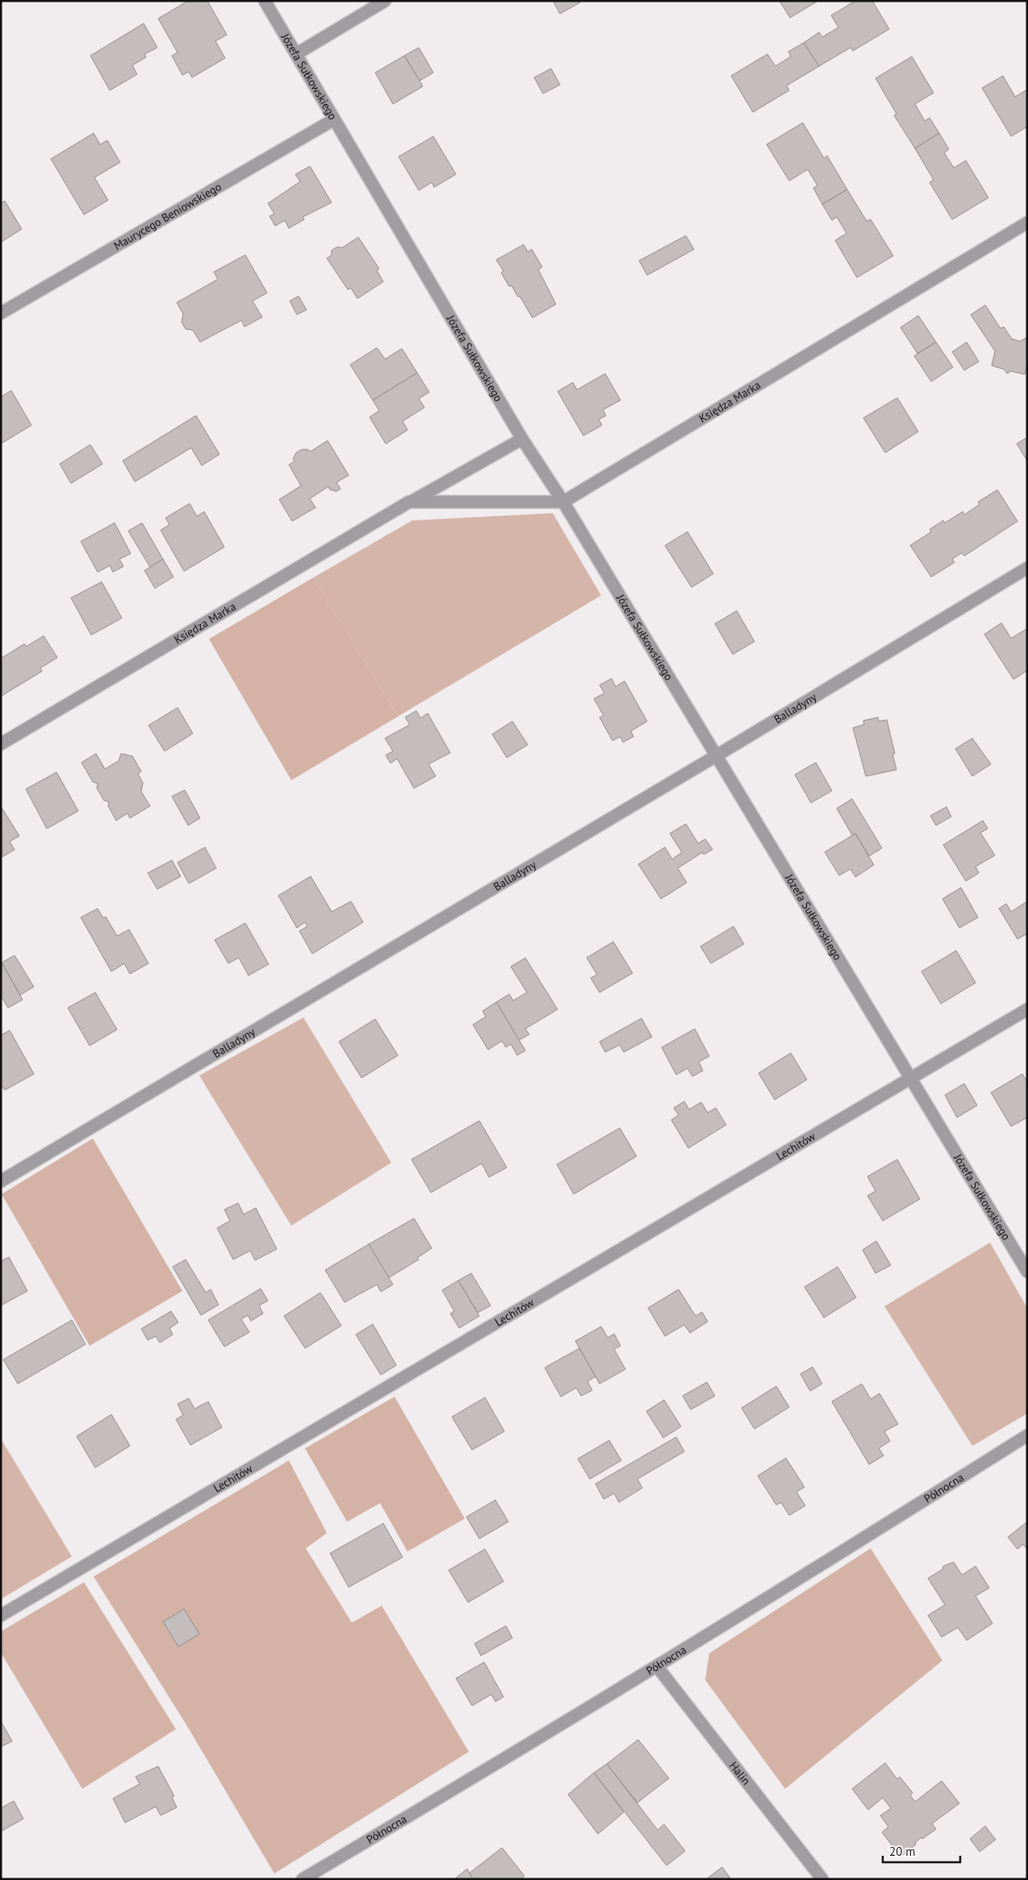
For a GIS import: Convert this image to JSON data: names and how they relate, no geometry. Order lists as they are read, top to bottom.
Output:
{
  "streets": {
    "street": [
      "Józefa Sułkowskiego",
      "Maurycego Beniowskiego",
      "Księdza Marka",
      "Balladyny",
      "Lechitów",
      "Północna",
      "Halin"
    ]
  },
  "crossings": [
    ["Józefa Sułkowskiego", "Maurycego Beniowskiego"],
    ["Józefa Sułkowskiego", "Księdza Marka"],
    ["Józefa Sułkowskiego", "Balladyny"],
    ["Józefa Sułkowskiego", "Lechitów"],
    ["Północna", "Halin"]
  ],
  "scale_bar": "20 m"
}
